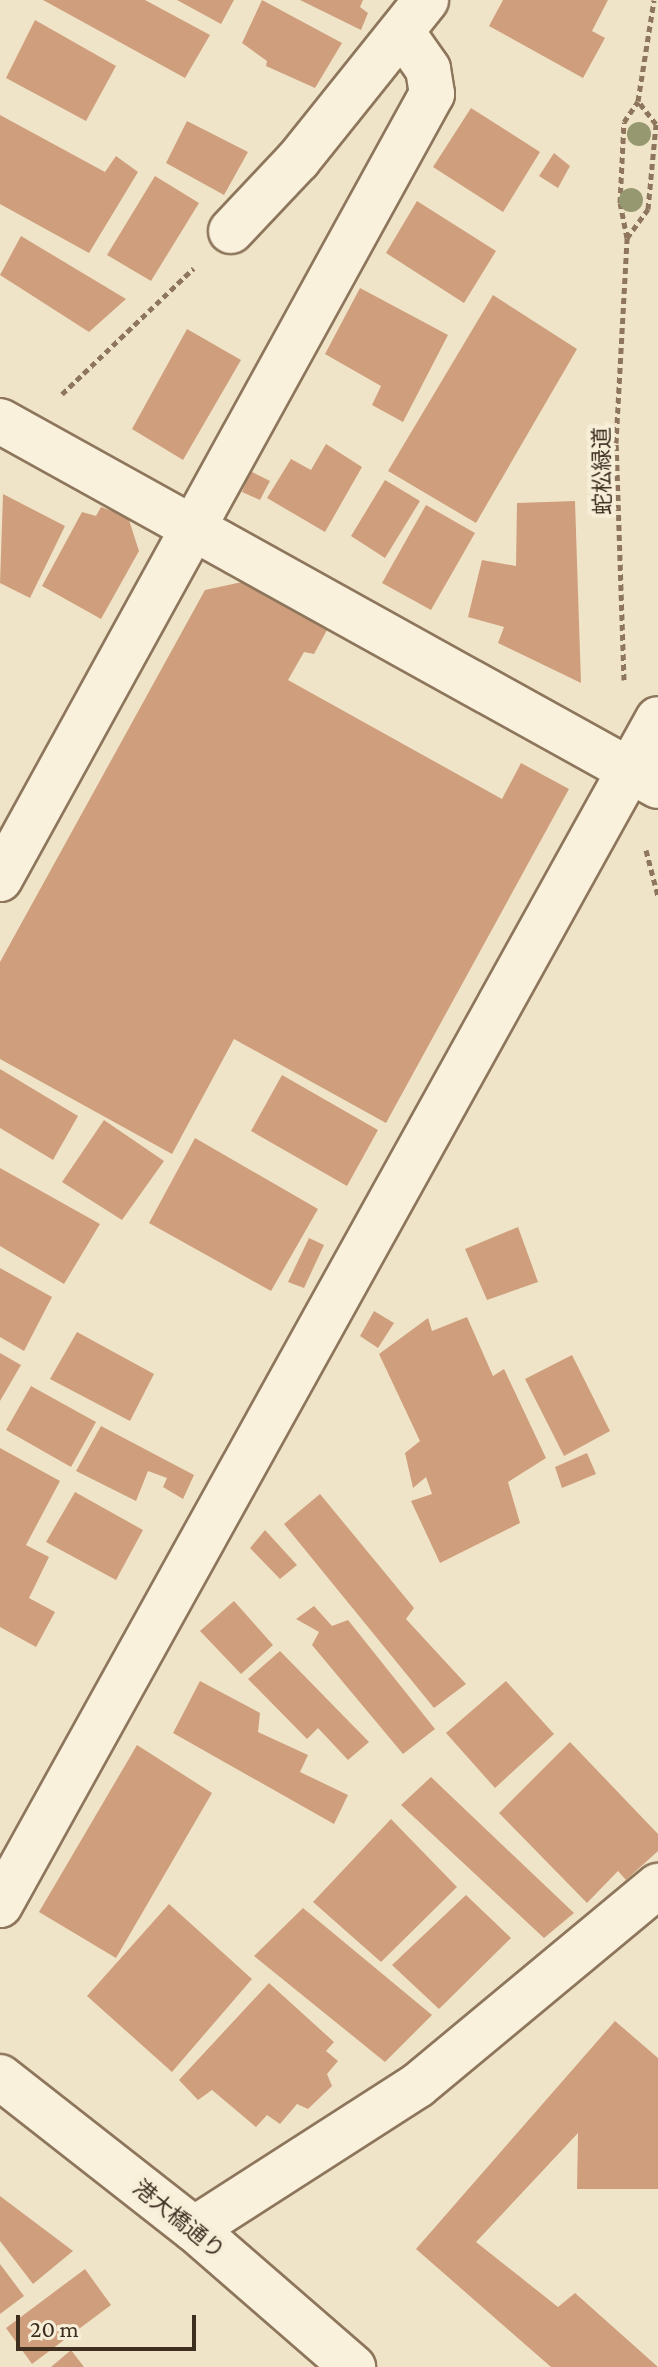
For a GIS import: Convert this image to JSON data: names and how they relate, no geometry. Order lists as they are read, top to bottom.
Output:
{
  "streets": {
    "street": ["港大橋通り"],
    "path": ["蛇松緑道"]
  },
  "scale_bar": "20 m"
}
